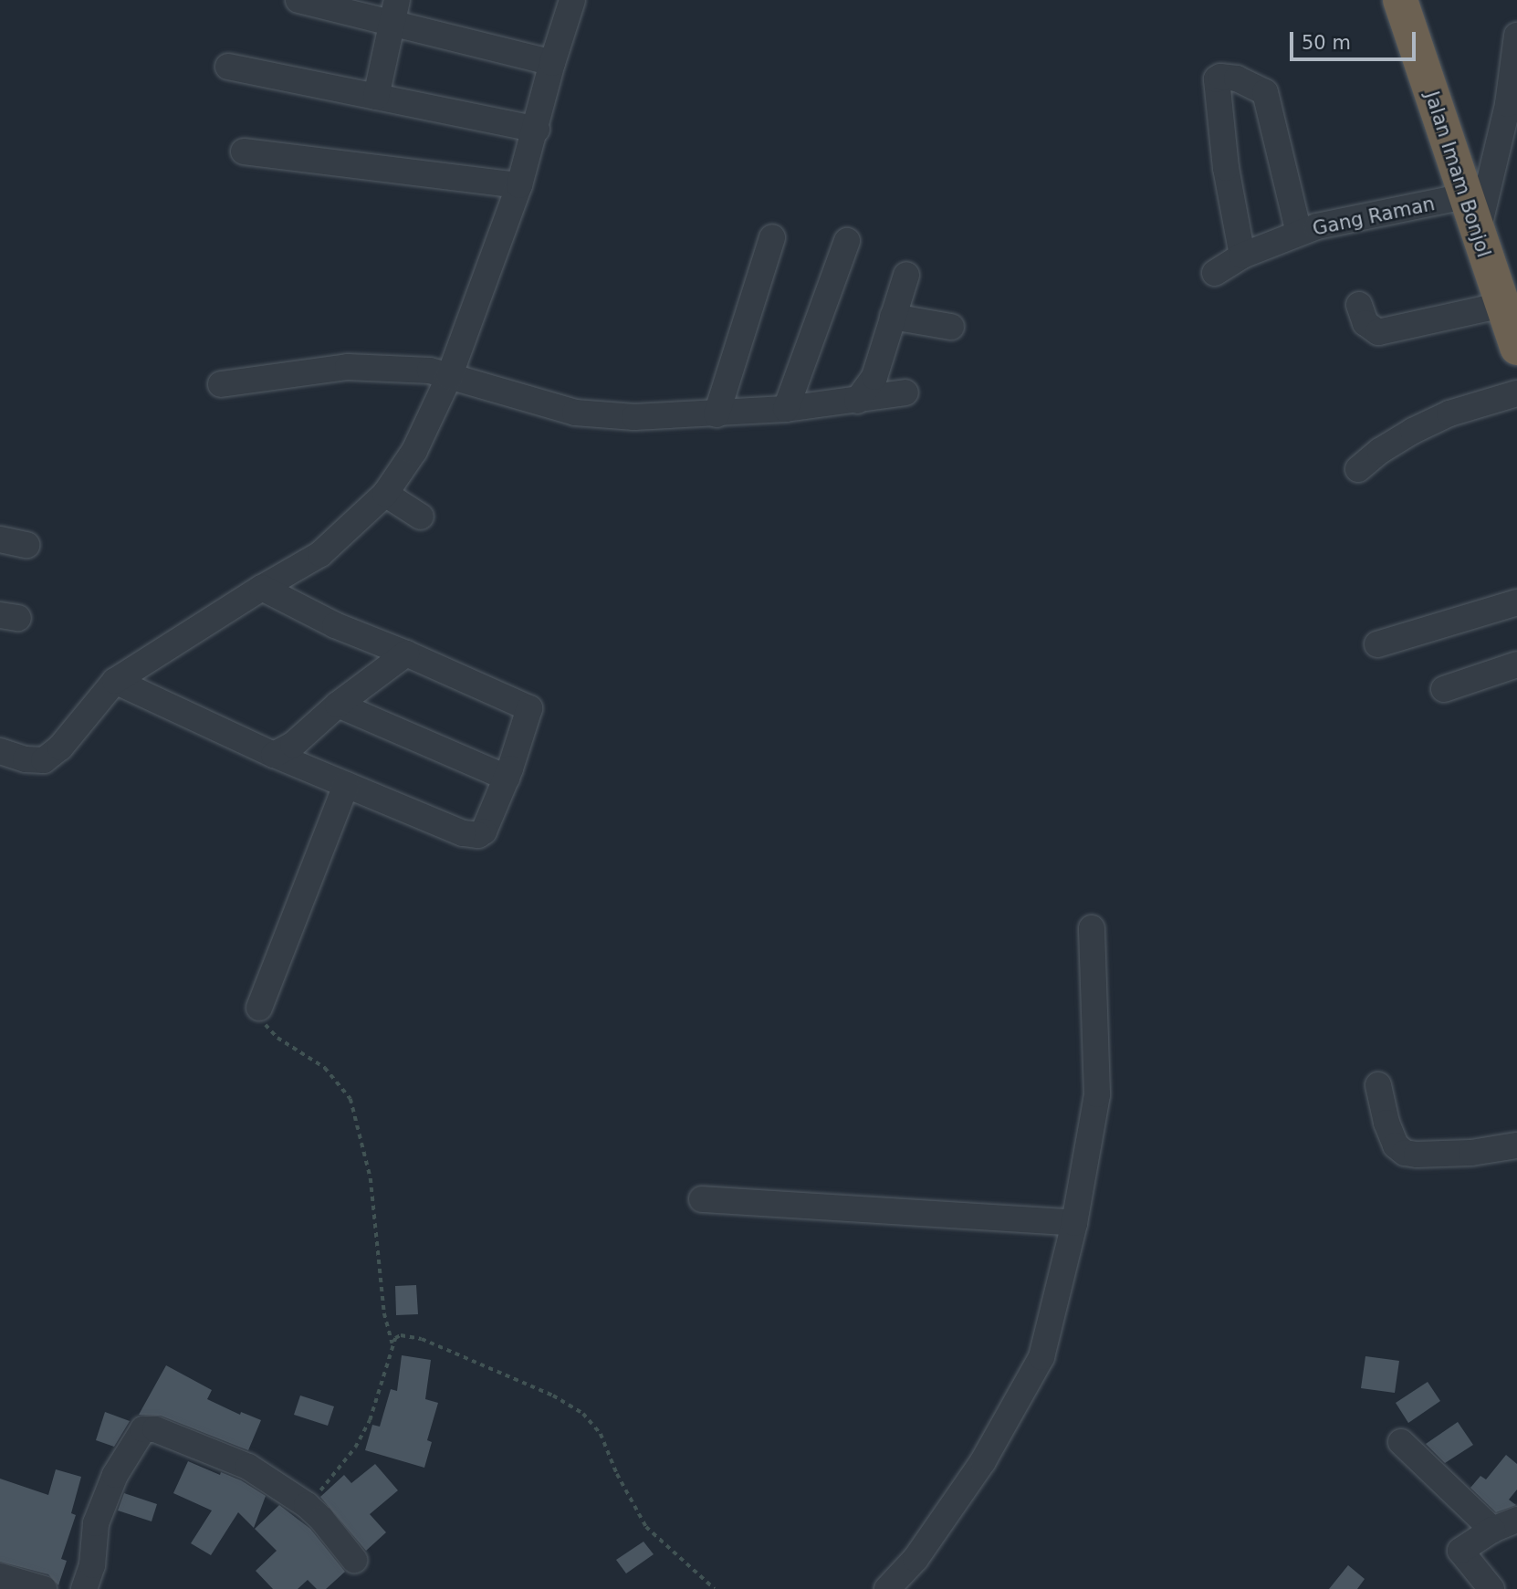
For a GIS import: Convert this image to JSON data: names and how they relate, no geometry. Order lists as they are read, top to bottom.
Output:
{
  "streets": {
    "highway": ["Jalan Imam Bonjol"],
    "street": ["Gang Raman"]
  },
  "crossings": [
    ["Jalan Imam Bonjol", "Gang Raman"]
  ],
  "scale_bar": "50 m"
}
